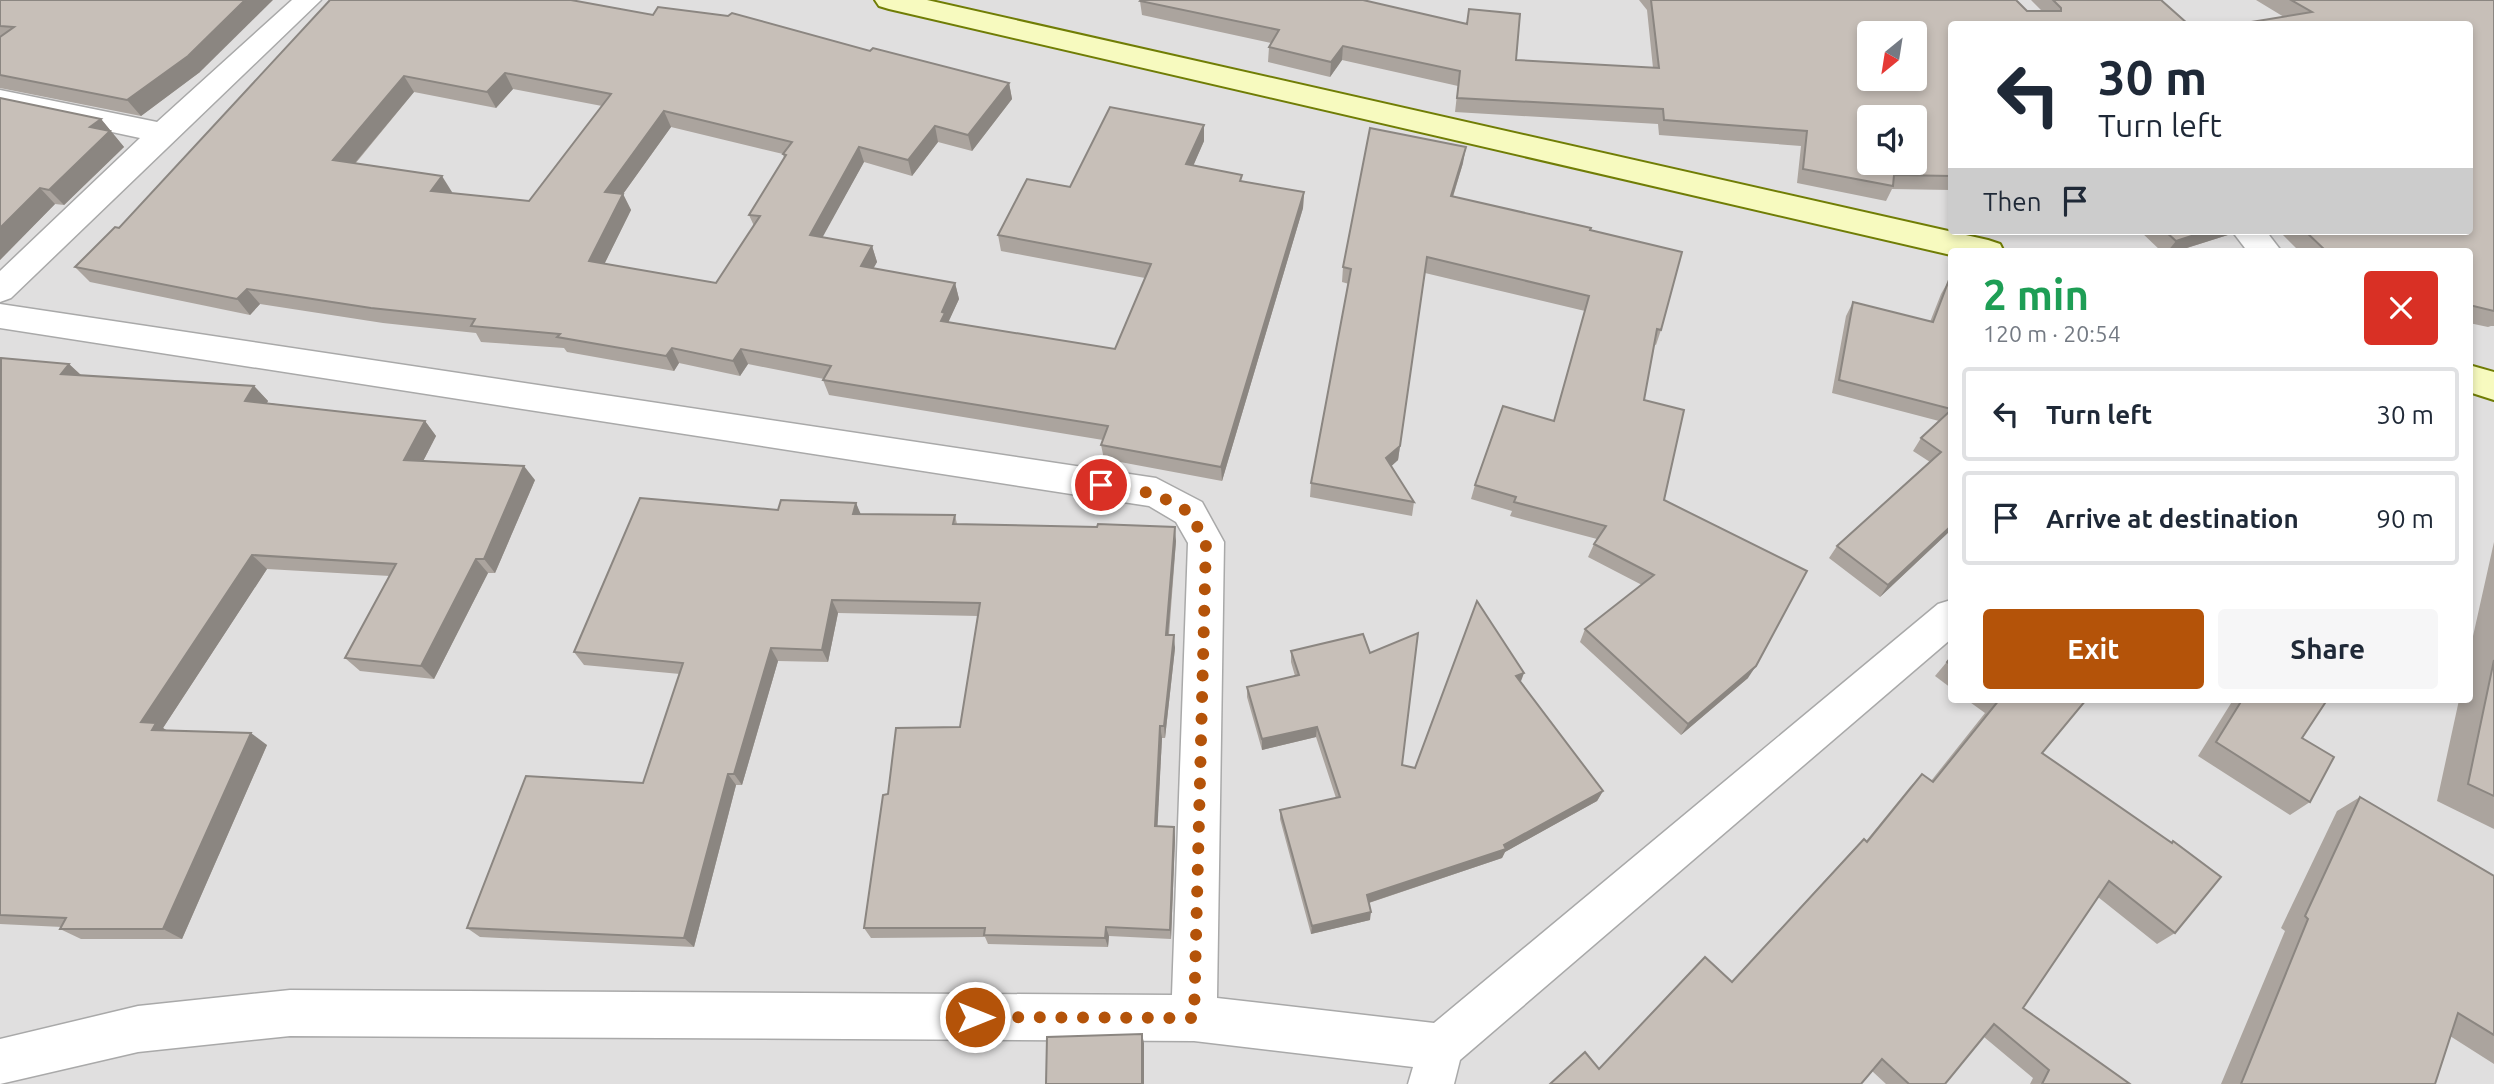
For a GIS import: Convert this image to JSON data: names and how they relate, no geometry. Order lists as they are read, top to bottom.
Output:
{
  "north": "bottom left",
  "page": {
    "turn": ["30 m", "Turn left"],
    "then": "Then",
    "heading": ["2 min", "120 m · 20:54"],
    "list": [
      {
        "name": "Turn left",
        "value": "30 m"
      },
      {
        "name": "Arrive at destination",
        "value": "90 m"
      }
    ],
    "buttons": ["Exit", "Share"]
  }
}
